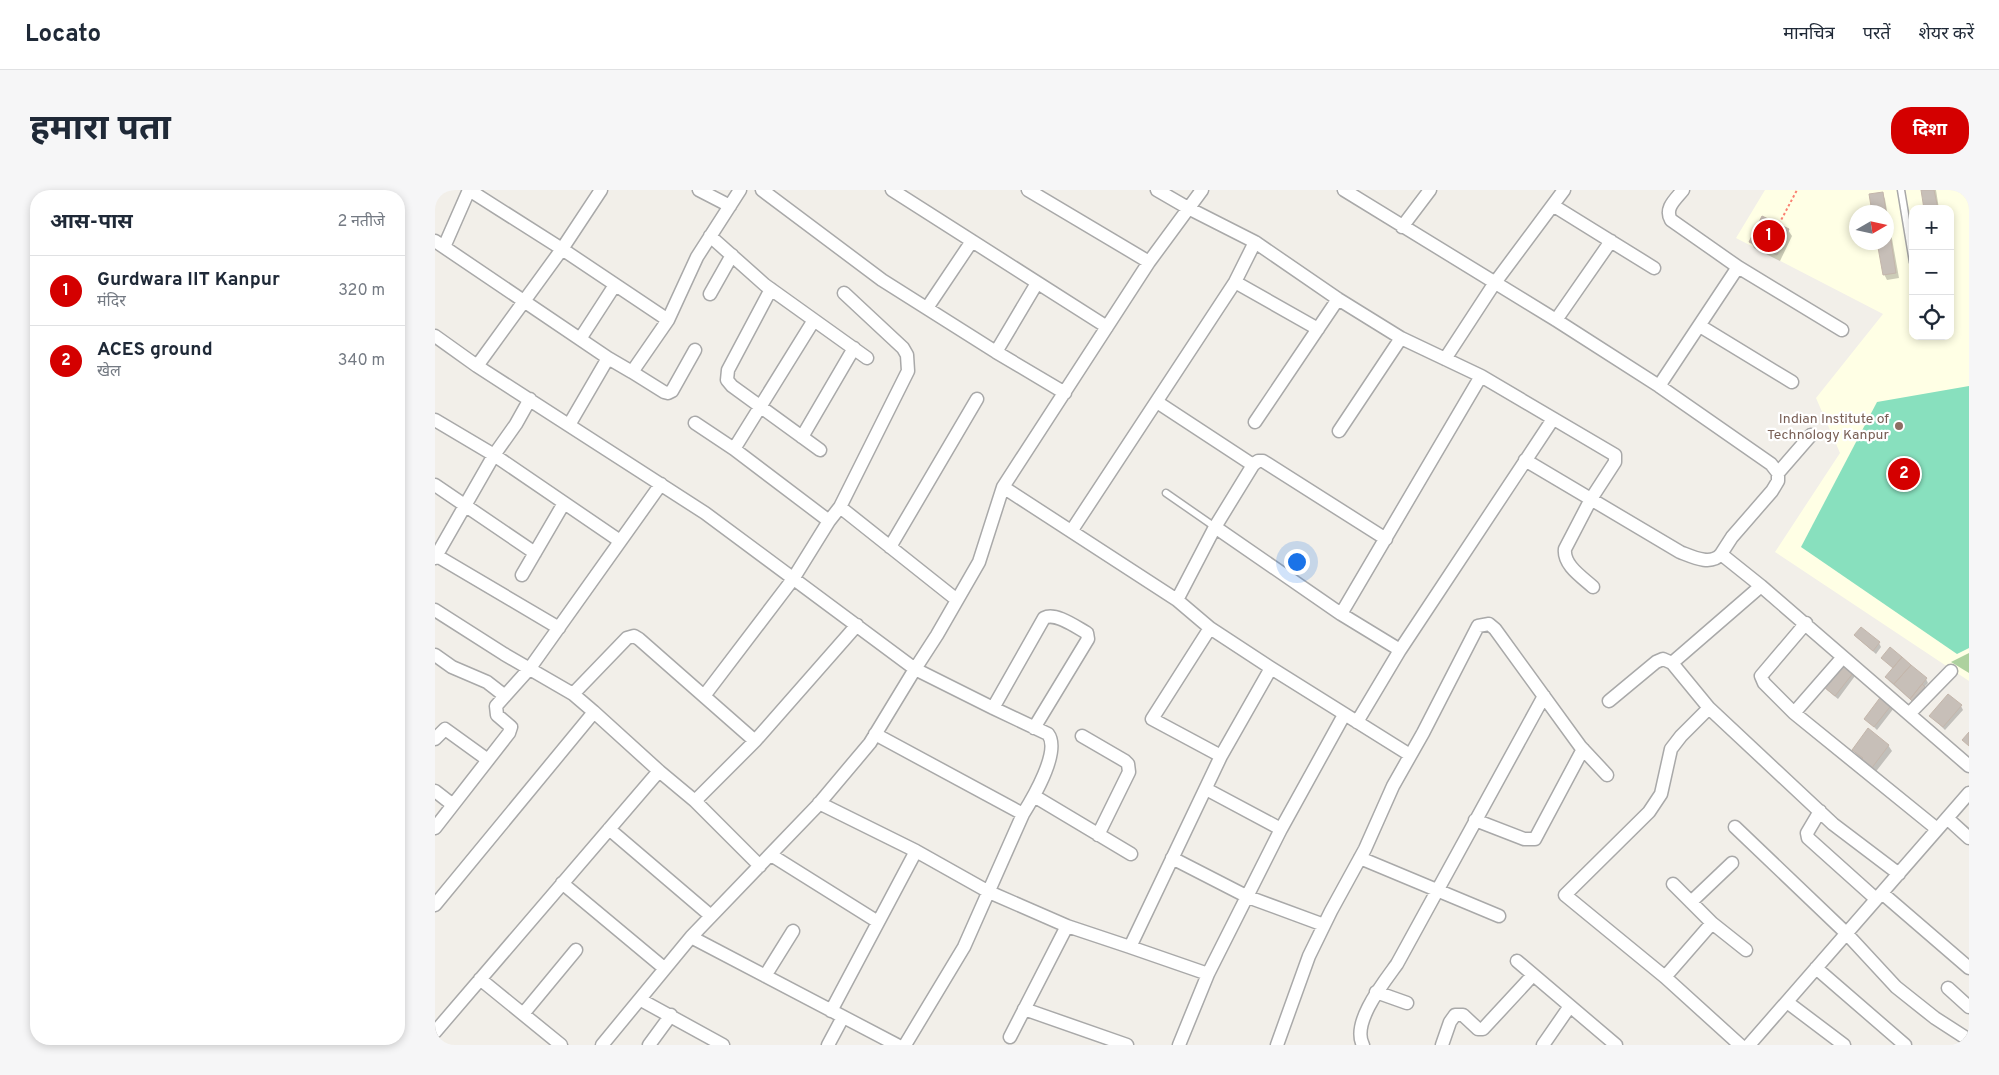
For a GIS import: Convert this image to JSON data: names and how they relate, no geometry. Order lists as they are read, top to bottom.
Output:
{
  "places": ["Indian Institute of Technology Kanpur"],
  "north": "right",
  "page": {
    "header": "Locato",
    "nav": ["मानचित्र", "परतें", "शेयर करें"],
    "buttons": "दिशा",
    "title": "हमारा पता",
    "heading": ["आस-पास", "2 नतीजे"],
    "map_buttons": ["+", "−"],
    "pins": ["1", "2"],
    "list": [
      {
        "mark": "1",
        "name": "Gurdwara IIT Kanpur",
        "note": "मंदिर",
        "value": "320 m"
      },
      {
        "mark": "2",
        "name": "ACES ground",
        "note": "खेल",
        "value": "340 m"
      }
    ]
  }
}
